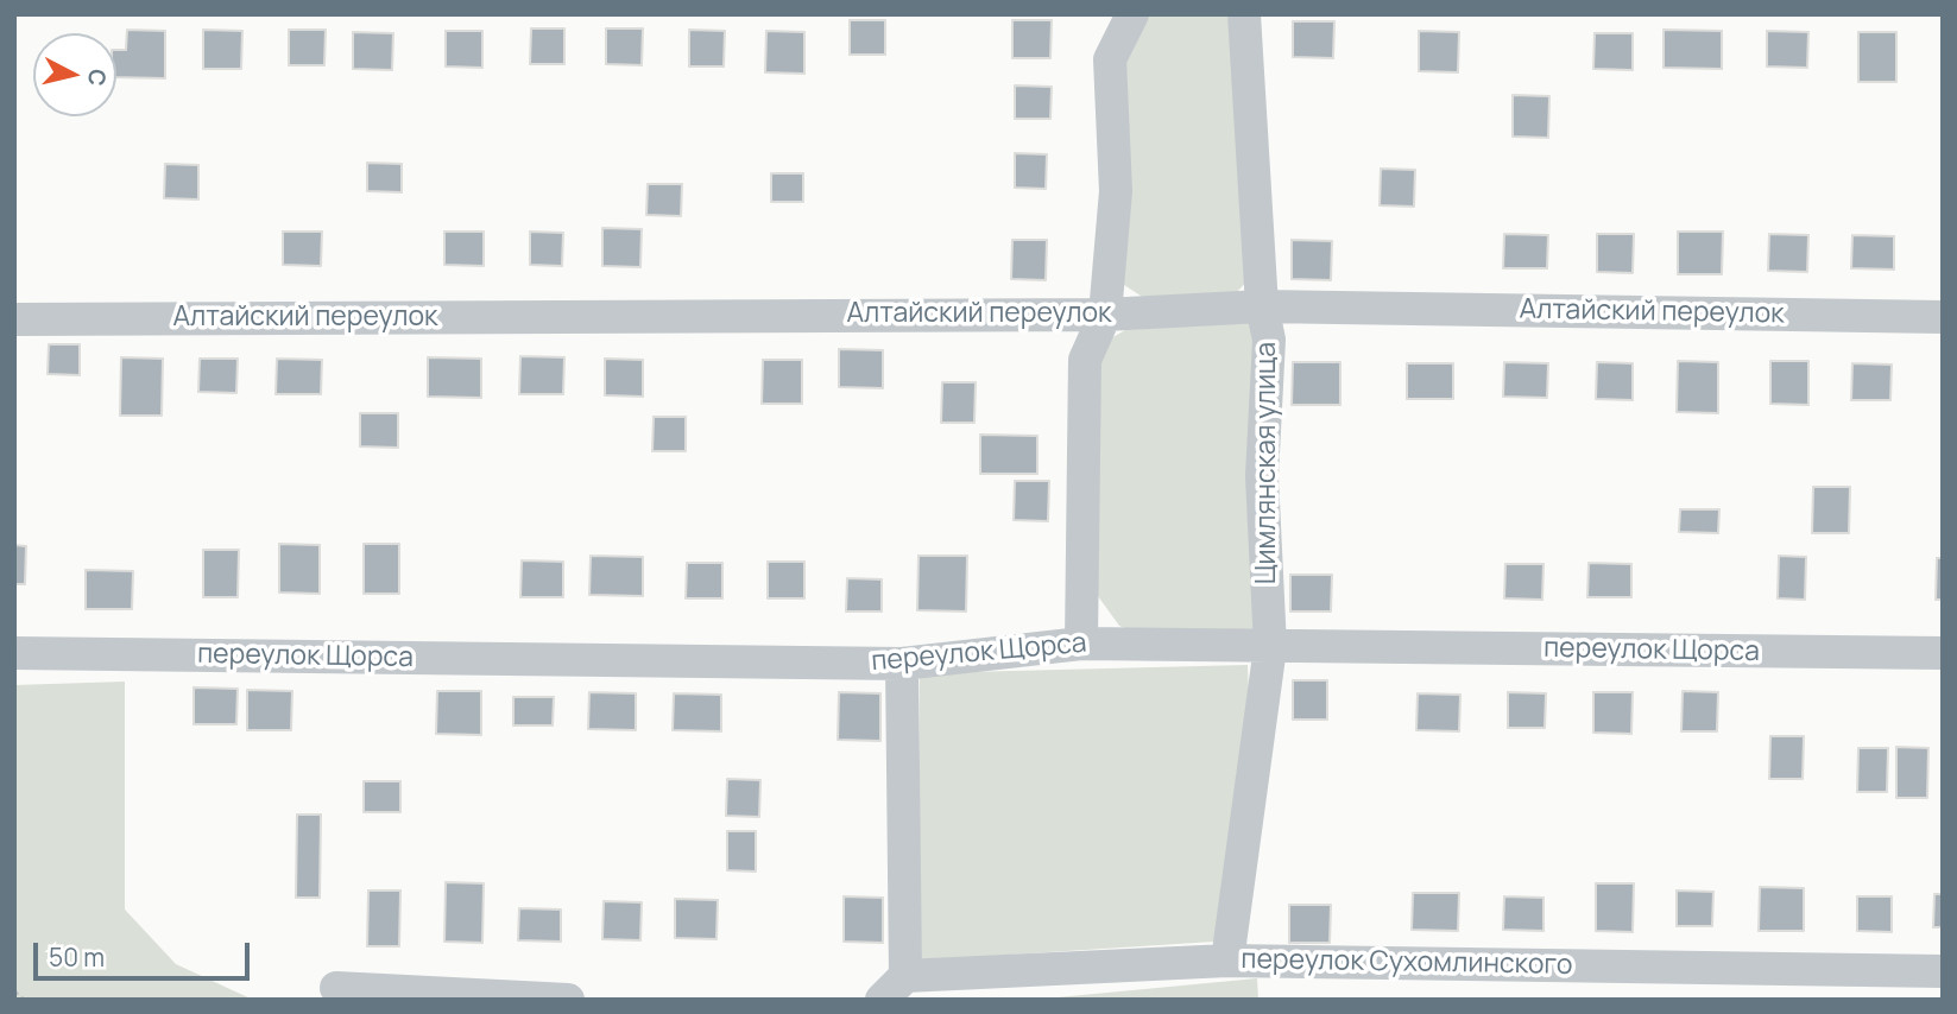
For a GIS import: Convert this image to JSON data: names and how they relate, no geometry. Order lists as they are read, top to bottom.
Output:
{
  "streets": {
    "street": [
      "Алтайский переулок",
      "Цимлянская улица",
      "переулок Щорса",
      "переулок Сухомлинского"
    ]
  },
  "crossings": [
    ["Алтайский переулок", "Цимлянская улица"],
    ["Цимлянская улица", "переулок Щорса"],
    ["Цимлянская улица", "переулок Сухомлинского"]
  ],
  "scale_bar": "50 m",
  "north": "right"
}
